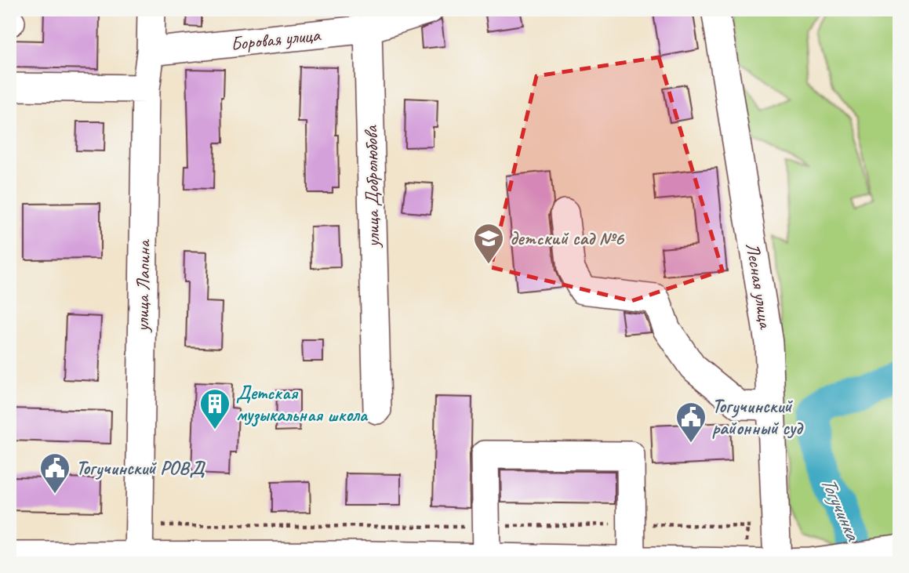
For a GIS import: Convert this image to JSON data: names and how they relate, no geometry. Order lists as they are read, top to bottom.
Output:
{
  "streets": {
    "street": [
      "Боровая улица",
      "улица Добролюбова",
      "Лесная улица",
      "улица Лапина"
    ]
  },
  "crossings": [
    ["Боровая улица", "улица Добролюбова"],
    ["Боровая улица", "улица Лапина"]
  ],
  "water": ["Тогучинка"],
  "places": {
    "school or university": ["детский сад №6"],
    "building": ["Детская музыкальная школа"],
    "public building": ["Тогучинский районный суд", "Тогучинский РОВД"]
  }
}
